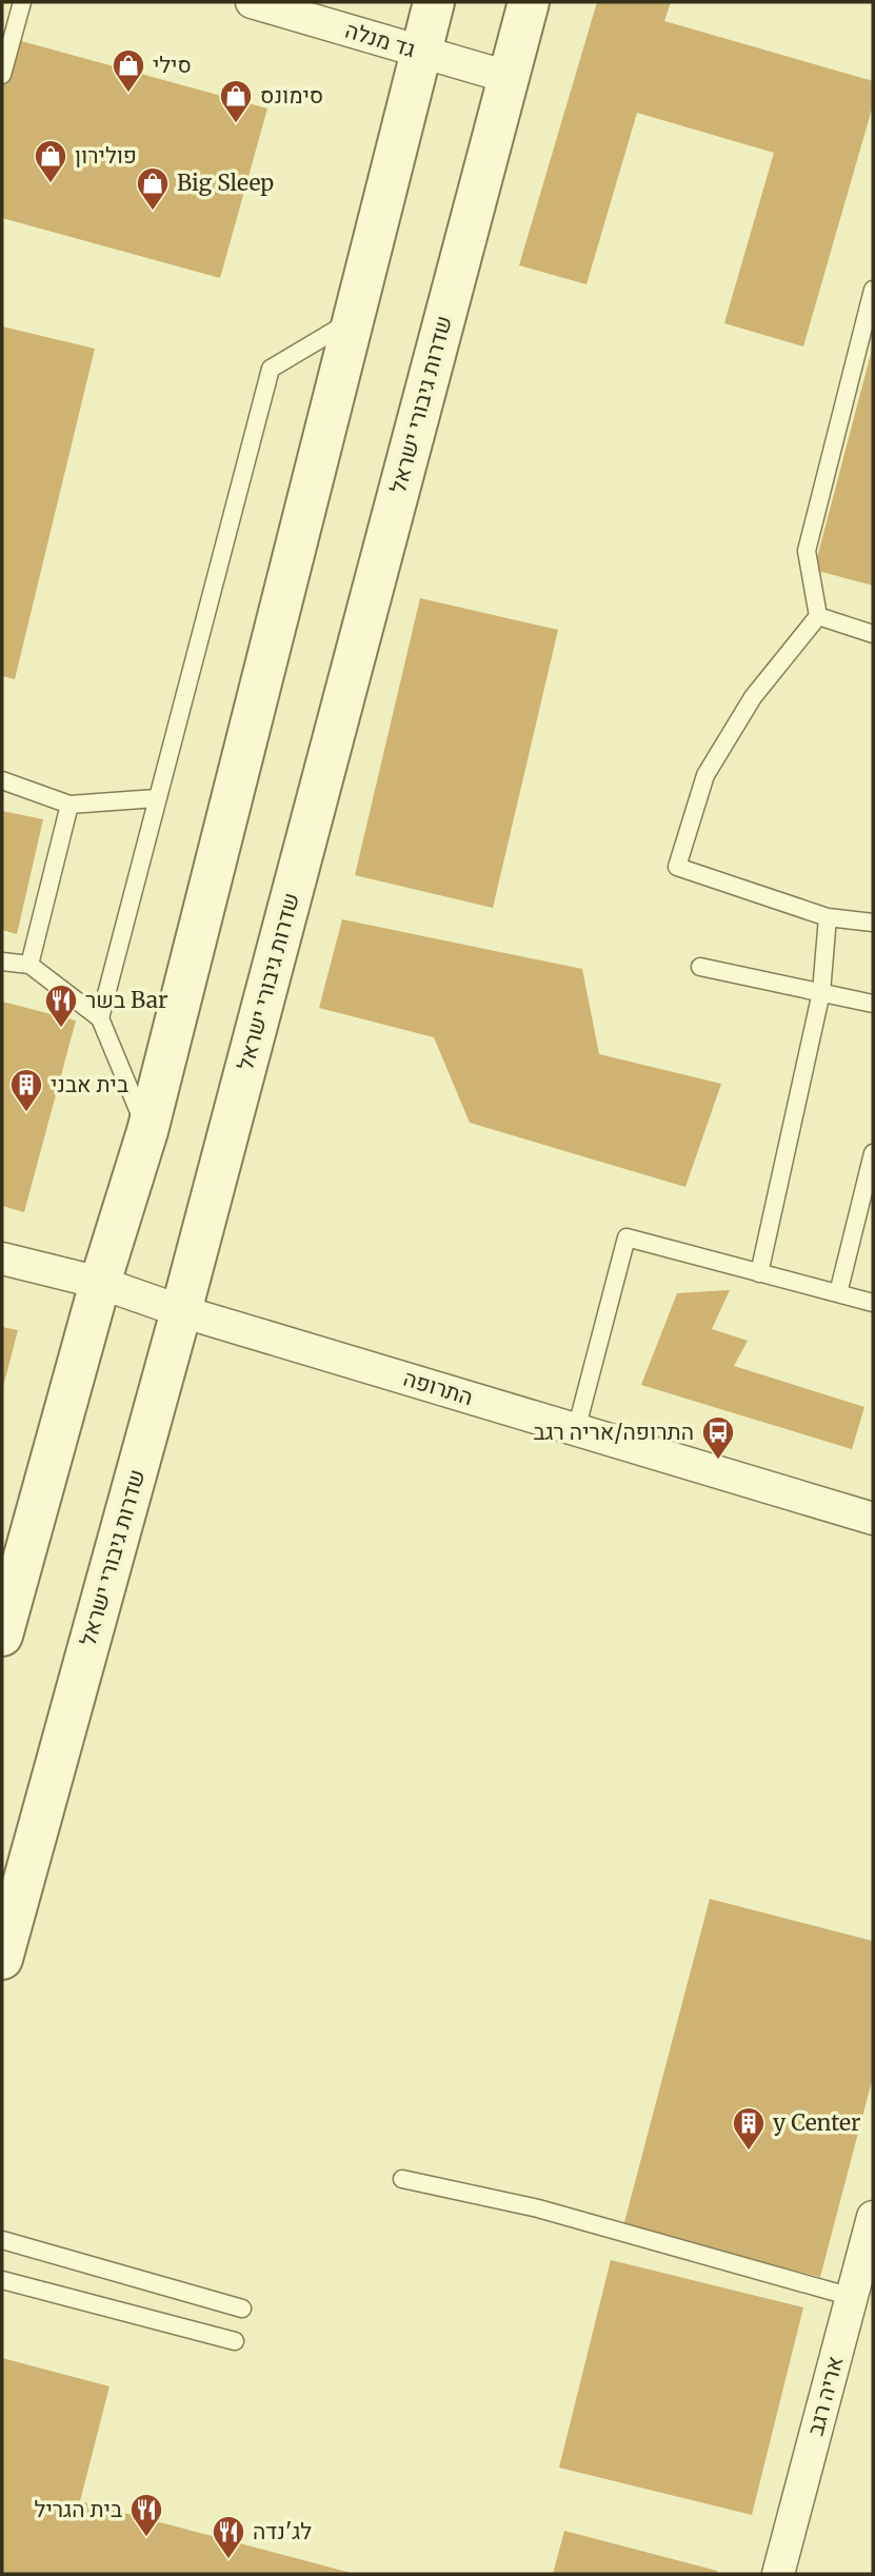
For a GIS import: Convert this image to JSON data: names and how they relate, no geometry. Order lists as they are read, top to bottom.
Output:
{
  "streets": {
    "street": [
      "גד מנלה",
      "שדרות גיבורי ישראל",
      "התרופה",
      "אריה רגב"
    ]
  },
  "crossings": [
    ["גד מנלה", "שדרות גיבורי ישראל"],
    ["שדרות גיבורי ישראל", "התרופה"]
  ],
  "places": {
    "shop": [
      "סילי",
      "סימונס",
      "פולירון",
      "Big Sleep"
    ],
    "restaurant": ["בשר Bar", "בית הגריל", "לג'נדה"],
    "building": ["בית אבני", "y Center"],
    "bus stop": ["התרופה/אריה רגב"]
  }
}
